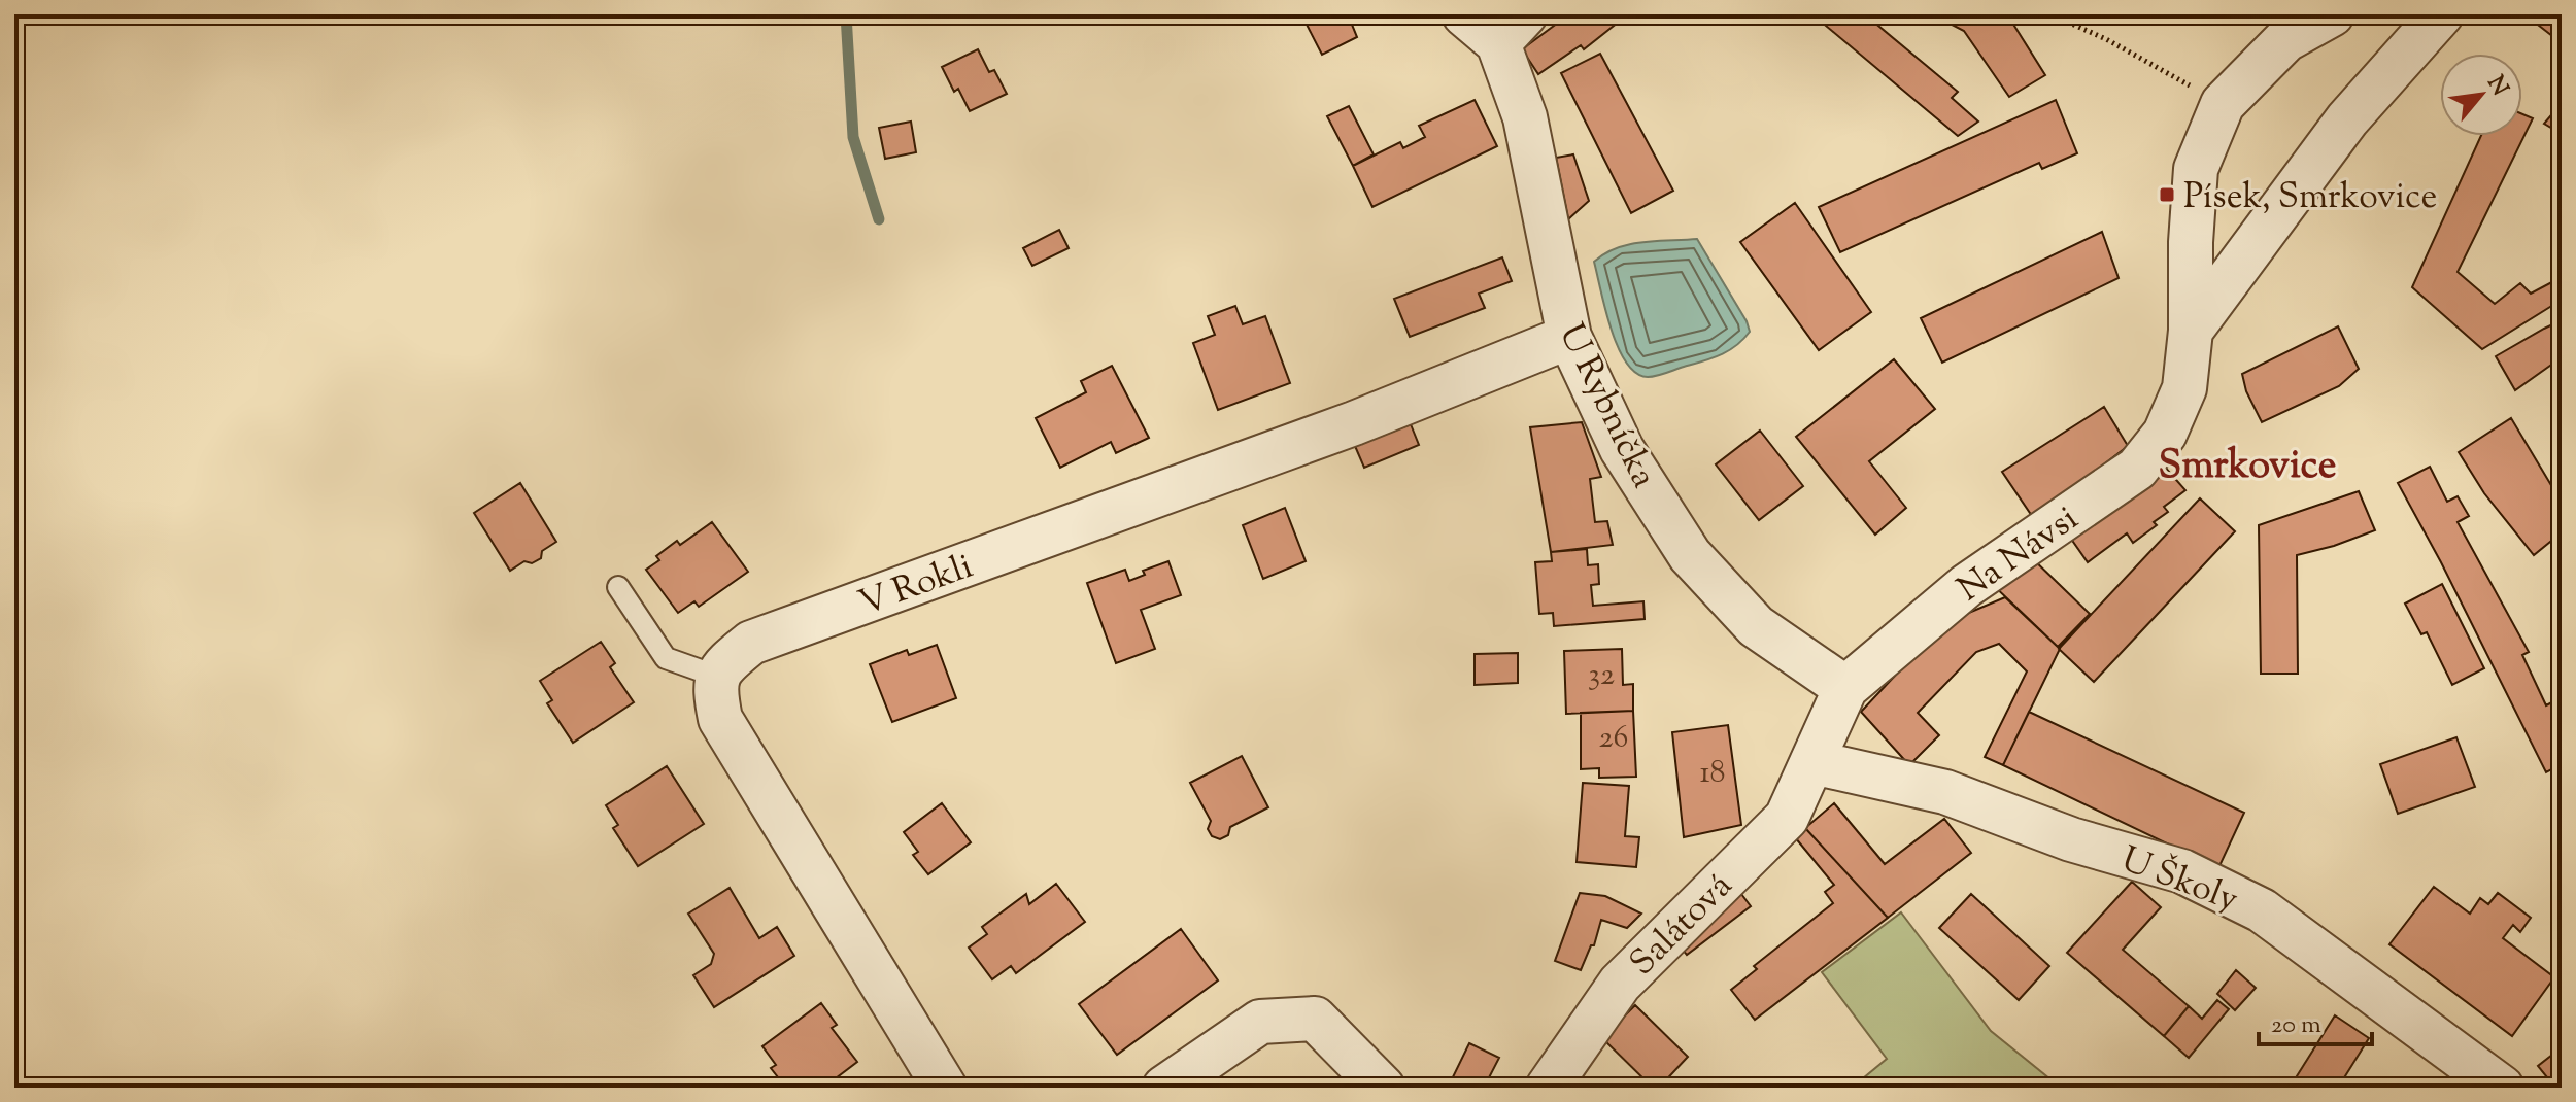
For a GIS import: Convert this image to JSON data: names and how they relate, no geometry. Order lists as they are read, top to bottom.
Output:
{
  "streets": {
    "street": [
      "U Rybníčka",
      "Na Návsi",
      "V Rokli",
      "U Školy",
      "Salátová"
    ]
  },
  "crossings": [
    ["U Rybníčka", "Na Návsi"],
    ["U Rybníčka", "V Rokli"],
    ["Na Návsi", "U Školy"],
    ["Na Návsi", "Salátová"],
    ["U Školy", "Salátová"]
  ],
  "districts": ["Smrkovice"],
  "places": {
    "transit": ["Písek, Smrkovice"]
  },
  "house_numbers": ["32", "26", "18"],
  "scale_bar": "20 m",
  "north": "top right"
}
